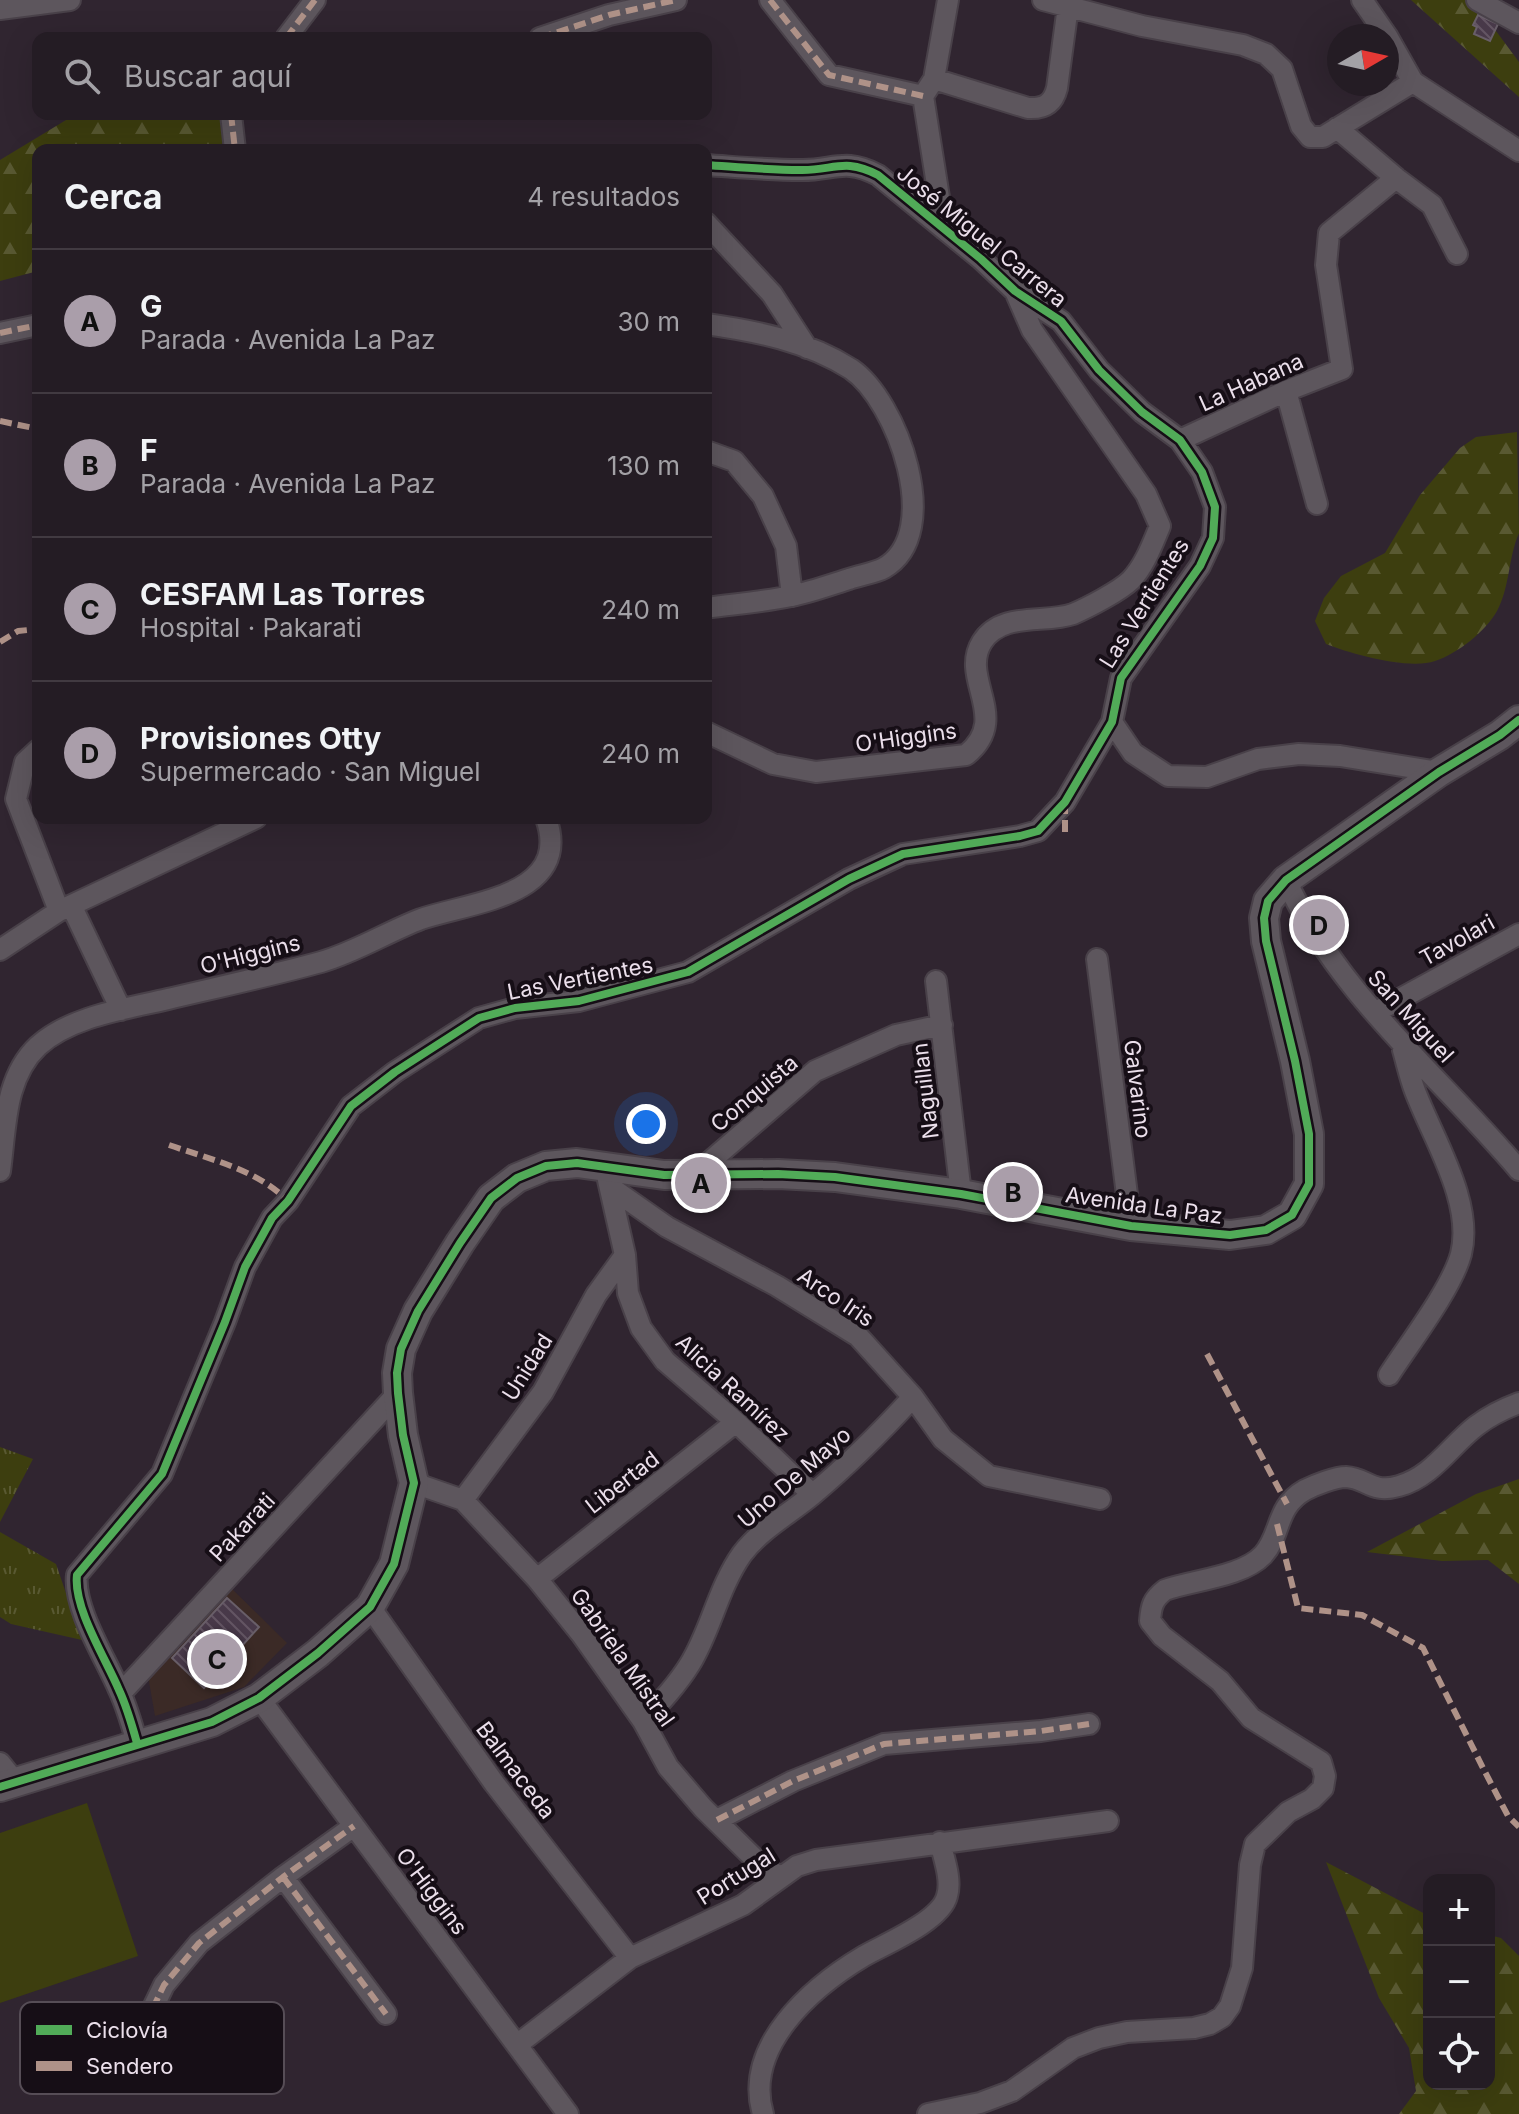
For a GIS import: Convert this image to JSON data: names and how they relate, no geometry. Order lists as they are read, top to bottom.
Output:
{
  "streets": {
    "street": [
      "José Miguel Carrera",
      "La Habana",
      "Las Vertientes",
      "O'Higgins",
      "Tavolari",
      "San Miguel",
      "Galvarino",
      "Naguillan",
      "Conquista",
      "Avenida La Paz",
      "Arco Iris",
      "Unidad",
      "Alicia Ramírez",
      "Uno De Mayo",
      "Libertad",
      "Pakarati",
      "Gabriela Mistral",
      "Balmaceda",
      "Portugal"
    ]
  },
  "crossings": [
    ["José Miguel Carrera", "La Habana"],
    ["José Miguel Carrera", "Las Vertientes"],
    ["José Miguel Carrera", "O'Higgins"],
    ["La Habana", "Las Vertientes"],
    ["Las Vertientes", "Pakarati"],
    ["O'Higgins", "Portugal"],
    ["Tavolari", "San Miguel"],
    ["San Miguel", "Avenida La Paz"],
    ["Galvarino", "Avenida La Paz"],
    ["Naguillan", "Conquista"],
    ["Naguillan", "Avenida La Paz"],
    ["Conquista", "Avenida La Paz"],
    ["Avenida La Paz", "Arco Iris"],
    ["Avenida La Paz", "Alicia Ramírez"],
    ["Avenida La Paz", "Pakarati"],
    ["Avenida La Paz", "Gabriela Mistral"],
    ["Arco Iris", "Alicia Ramírez"],
    ["Arco Iris", "Uno De Mayo"],
    ["Unidad", "Alicia Ramírez"],
    ["Unidad", "Gabriela Mistral"],
    ["Alicia Ramírez", "Uno De Mayo"],
    ["Alicia Ramírez", "Libertad"],
    ["Uno De Mayo", "Gabriela Mistral"],
    ["Libertad", "Gabriela Mistral"],
    ["Gabriela Mistral", "Portugal"],
    ["Balmaceda", "Portugal"]
  ],
  "legend": ["Ciclovía", "Sendero"],
  "north": "right",
  "page": {
    "search": "Buscar aquí",
    "heading": ["Cerca", "4 resultados"],
    "list": [
      {
        "mark": "A",
        "name": "G",
        "note": "Parada · Avenida La Paz",
        "value": "30 m"
      },
      {
        "mark": "B",
        "name": "F",
        "note": "Parada · Avenida La Paz",
        "value": "130 m"
      },
      {
        "mark": "C",
        "name": "CESFAM Las Torres",
        "note": "Hospital · Pakarati",
        "value": "240 m"
      },
      {
        "mark": "D",
        "name": "Provisiones Otty",
        "note": "Supermercado · San Miguel",
        "value": "240 m"
      }
    ],
    "pins": [
      "D",
      "A",
      "B",
      "C"
    ],
    "map_buttons": ["+", "−"]
  }
}
